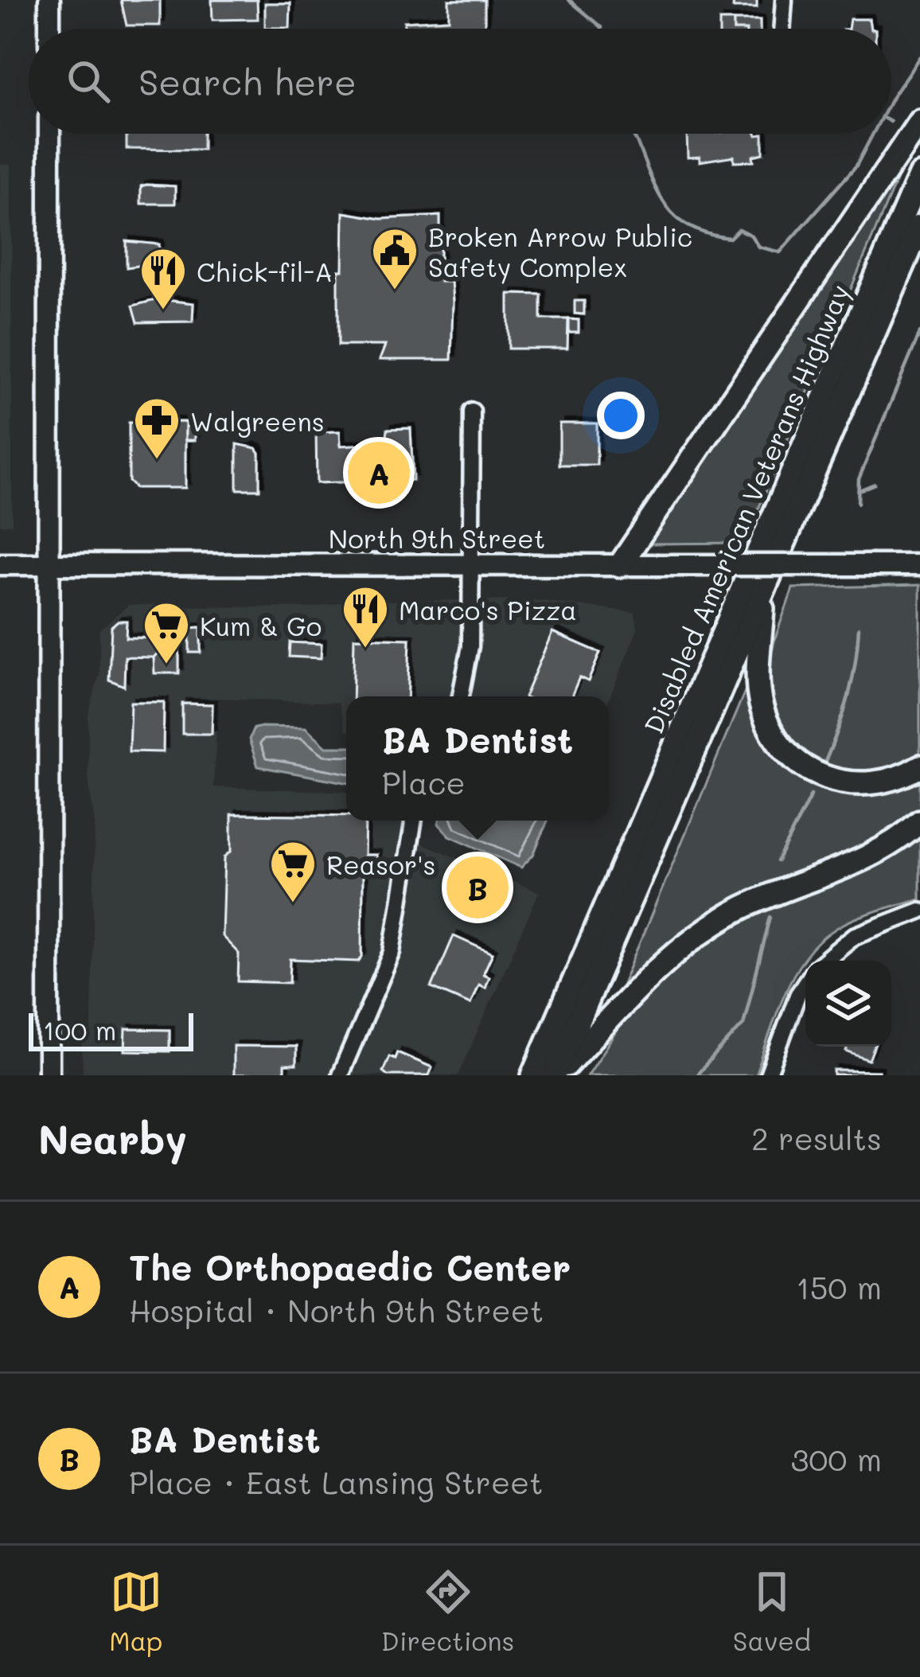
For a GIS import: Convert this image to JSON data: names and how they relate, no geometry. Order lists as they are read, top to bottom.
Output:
{
  "streets": {
    "highway": ["Disabled American Veterans Highway"],
    "main road": ["North 9th Street"]
  },
  "places": {
    "public building": ["Broken Arrow Public Safety Complex"],
    "restaurant": ["Chick-fil-A", "Marco's Pizza"],
    "pharmacy": ["Walgreens"],
    "supermarket": ["Kum & Go", "Reasor's"]
  },
  "scale_bar": "100 m",
  "page": {
    "search": "Search here",
    "pins": ["A", "B"],
    "popup": ["BA Dentist", "Place"],
    "scale": "100 m",
    "heading": ["Nearby", "2 results"],
    "list": [
      {
        "mark": "A",
        "name": "The Orthopaedic Center",
        "note": "Hospital · North 9th Street",
        "value": "150 m"
      },
      {
        "mark": "B",
        "name": "BA Dentist",
        "note": "Place · East Lansing Street",
        "value": "300 m"
      }
    ],
    "nav": ["Map", "Directions", "Saved"]
  }
}
